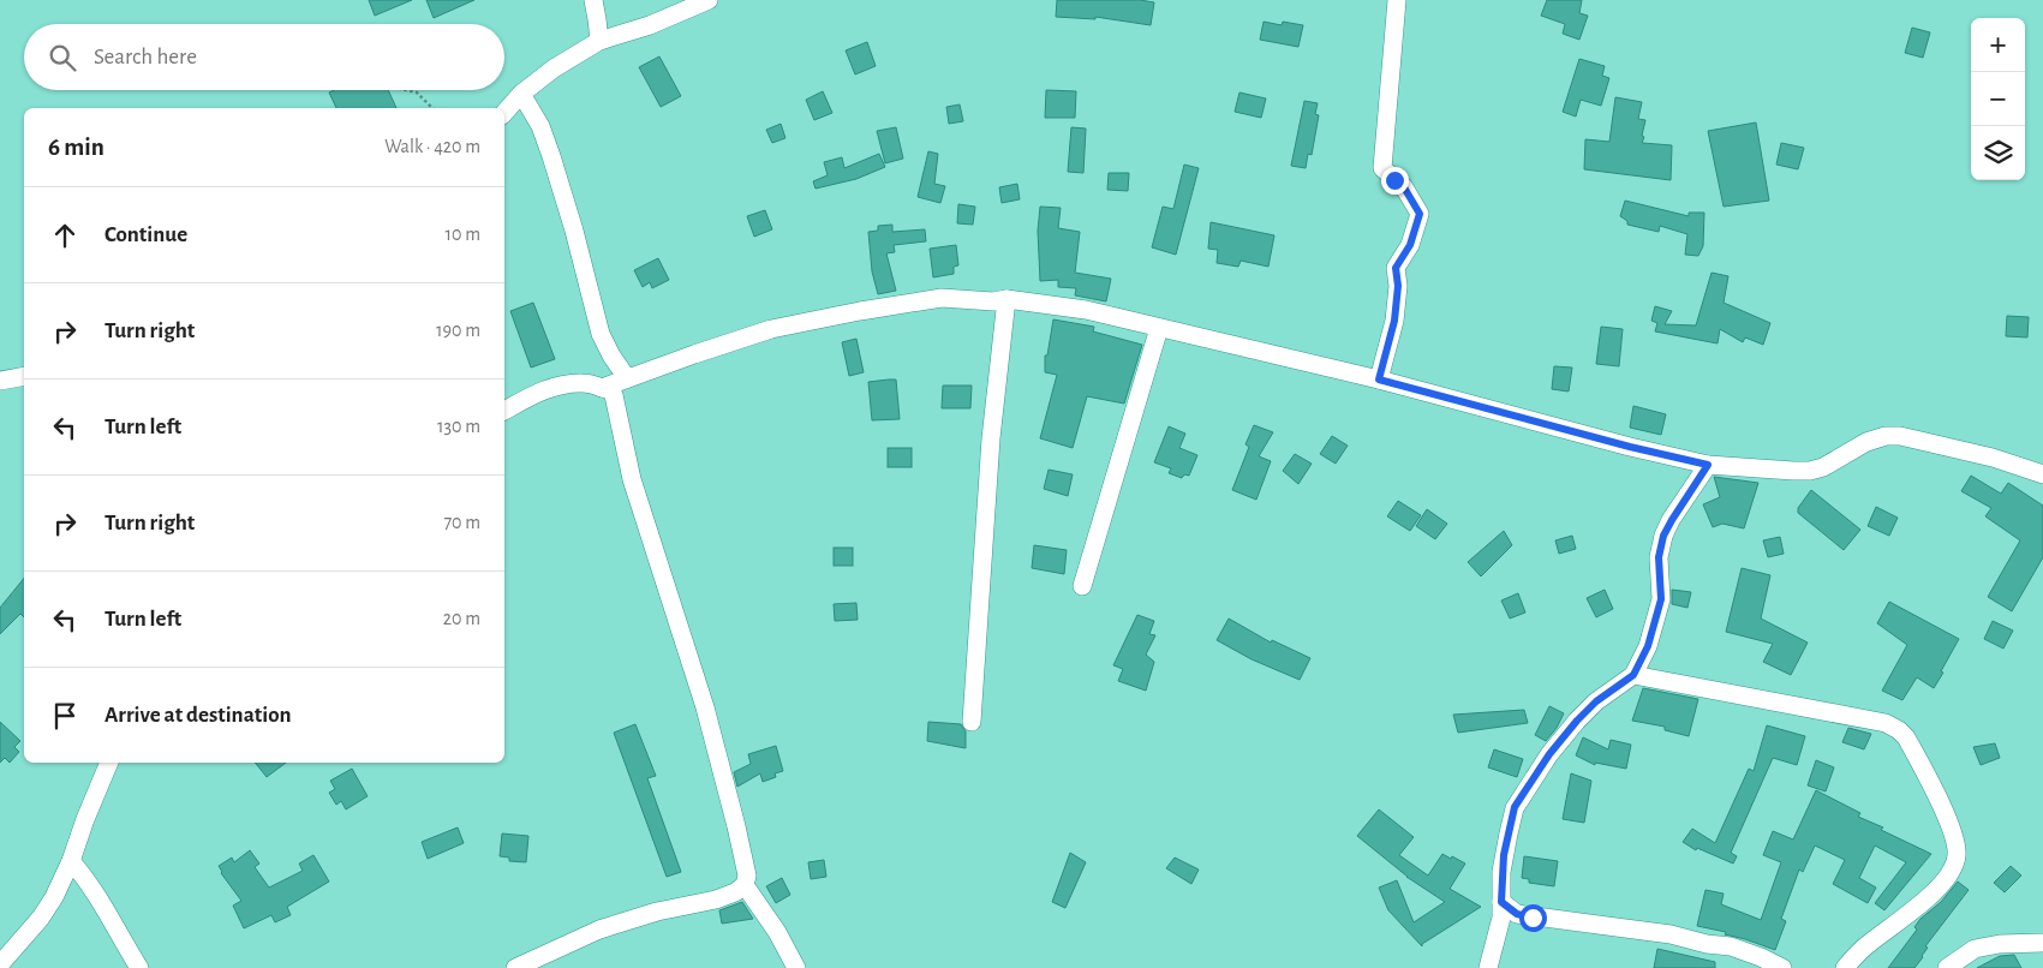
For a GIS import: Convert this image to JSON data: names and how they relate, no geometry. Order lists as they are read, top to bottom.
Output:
{
  "page": {
    "map_buttons": ["+", "−"],
    "search": "Search here",
    "heading": ["6 min", "Walk · 420 m"],
    "list": [
      ["Continue", "10 m"],
      ["Turn right", "190 m"],
      ["Turn left", "130 m"],
      ["Turn right", "70 m"],
      ["Turn left", "20 m"],
      "Arrive at destination"
    ]
  }
}
